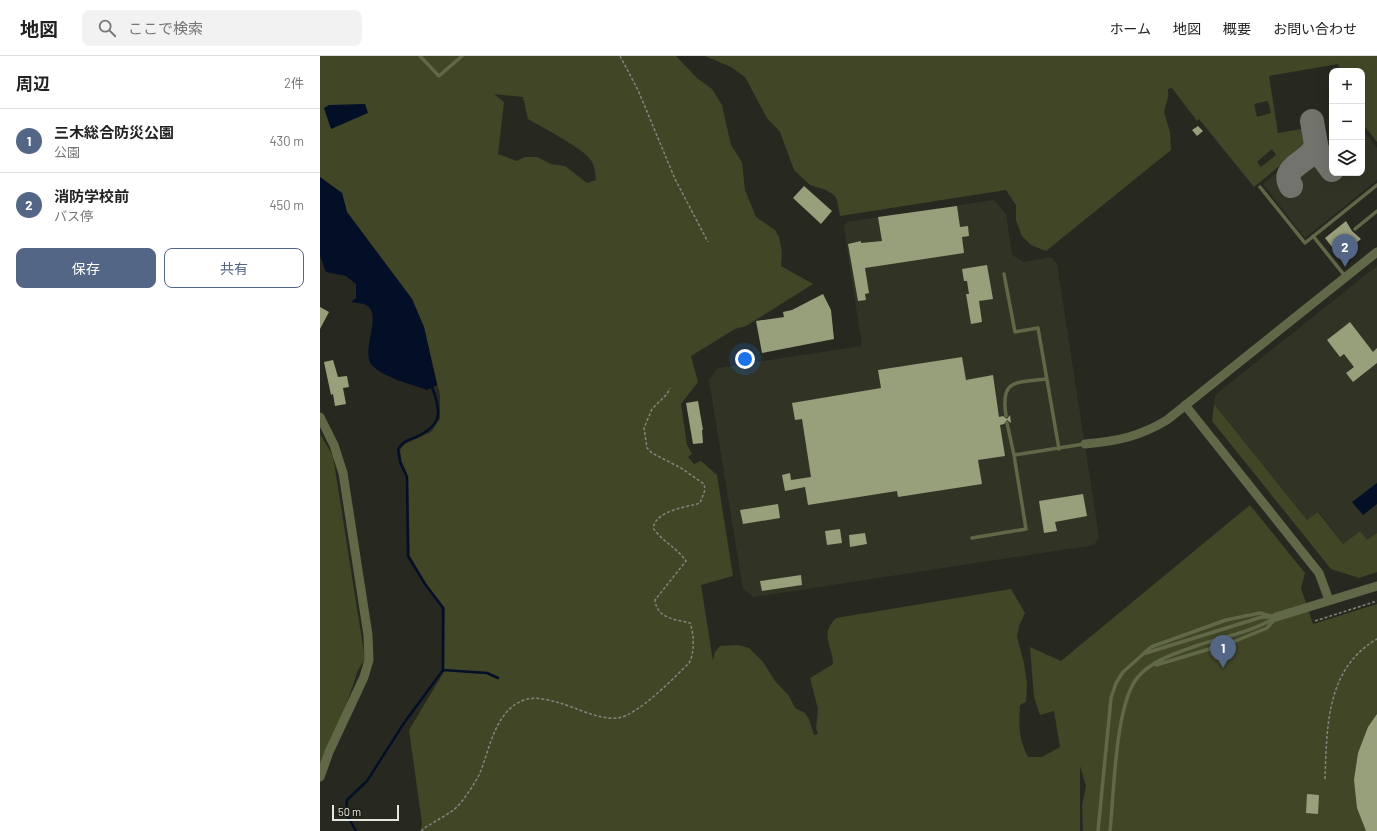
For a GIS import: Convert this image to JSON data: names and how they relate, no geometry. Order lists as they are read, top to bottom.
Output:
{
  "scale_bar": "50 m",
  "page": {
    "header": "地図",
    "search": "ここで検索",
    "nav": [
      "ホーム",
      "地図",
      "概要",
      "お問い合わせ"
    ],
    "heading": ["周辺", "2件"],
    "map_buttons": ["+", "−"],
    "list": [
      {
        "mark": "1",
        "name": "三木総合防災公園",
        "note": "公園",
        "value": "430 m"
      },
      {
        "mark": "2",
        "name": "消防学校前",
        "note": "バス停",
        "value": "450 m"
      }
    ],
    "pins": ["2", "1"],
    "buttons": ["保存", "共有"],
    "scale": "50 m"
  }
}
